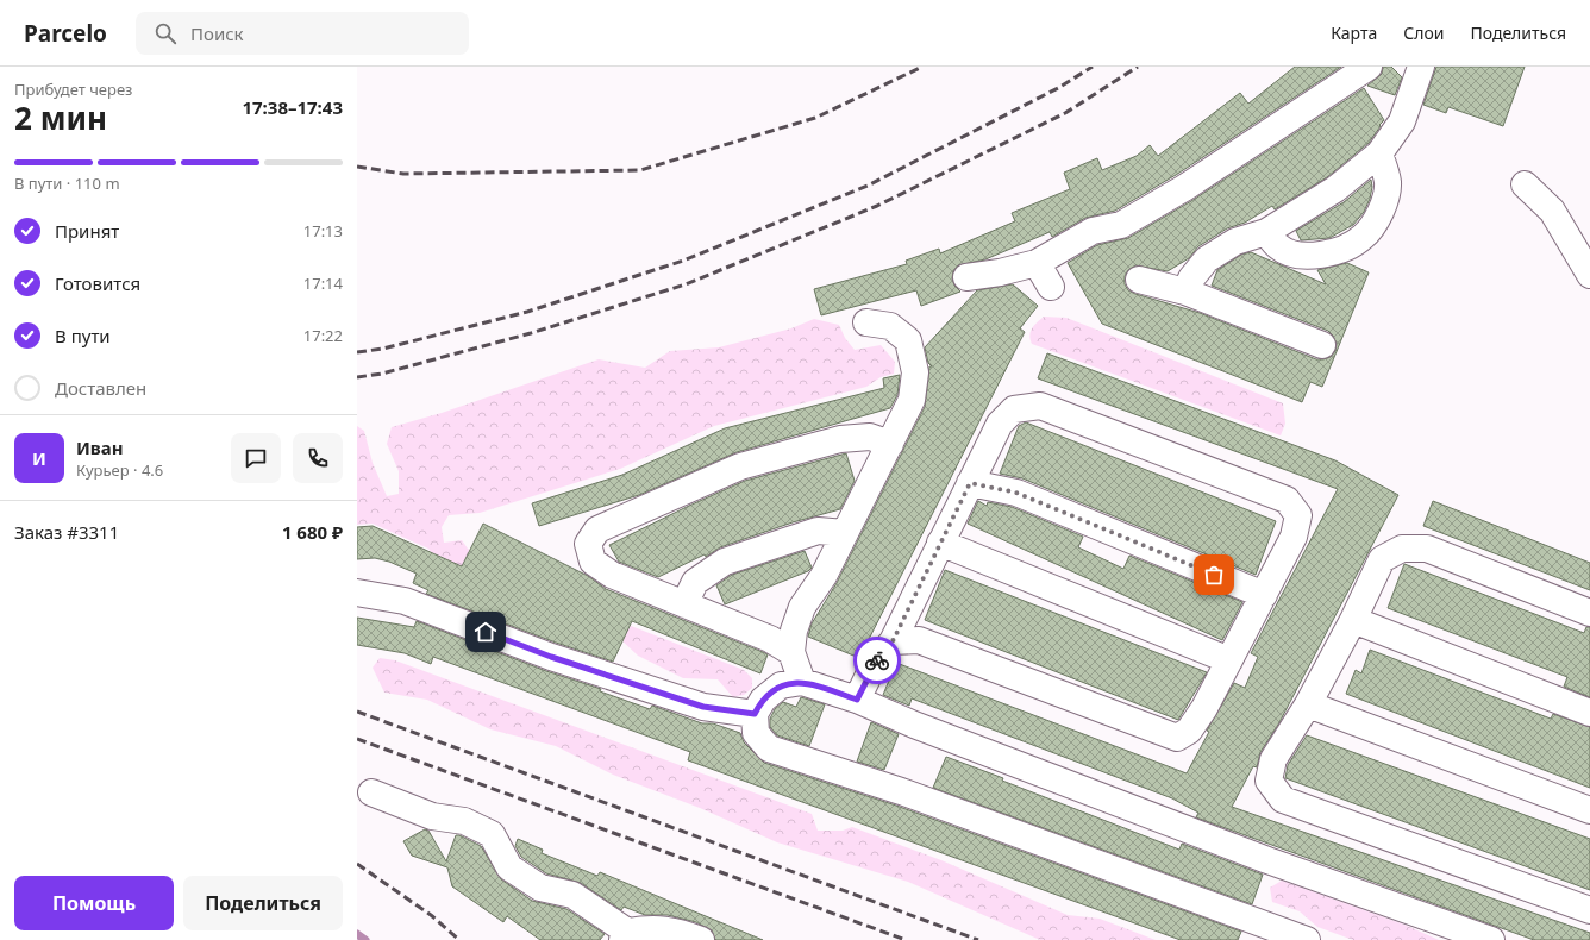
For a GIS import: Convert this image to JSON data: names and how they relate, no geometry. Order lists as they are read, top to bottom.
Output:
{
  "page": {
    "header": "Parcelo",
    "search": "Поиск",
    "nav": ["Карта", "Слои", "Поделиться"],
    "heading": ["2 мин", "Прибудет через", "17:38–17:43"],
    "panel": [
      "Иван",
      "Курьер · 4.6",
      "Заказ #3311",
      "1 680 ₽"
    ],
    "bar": "В пути · 110 m",
    "list": [
      ["Принят", "17:13"],
      ["Готовится", "17:14"],
      ["В пути", "17:22"],
      "Доставлен"
    ],
    "round": "И",
    "buttons": ["Помощь", "Поделиться"]
  }
}
